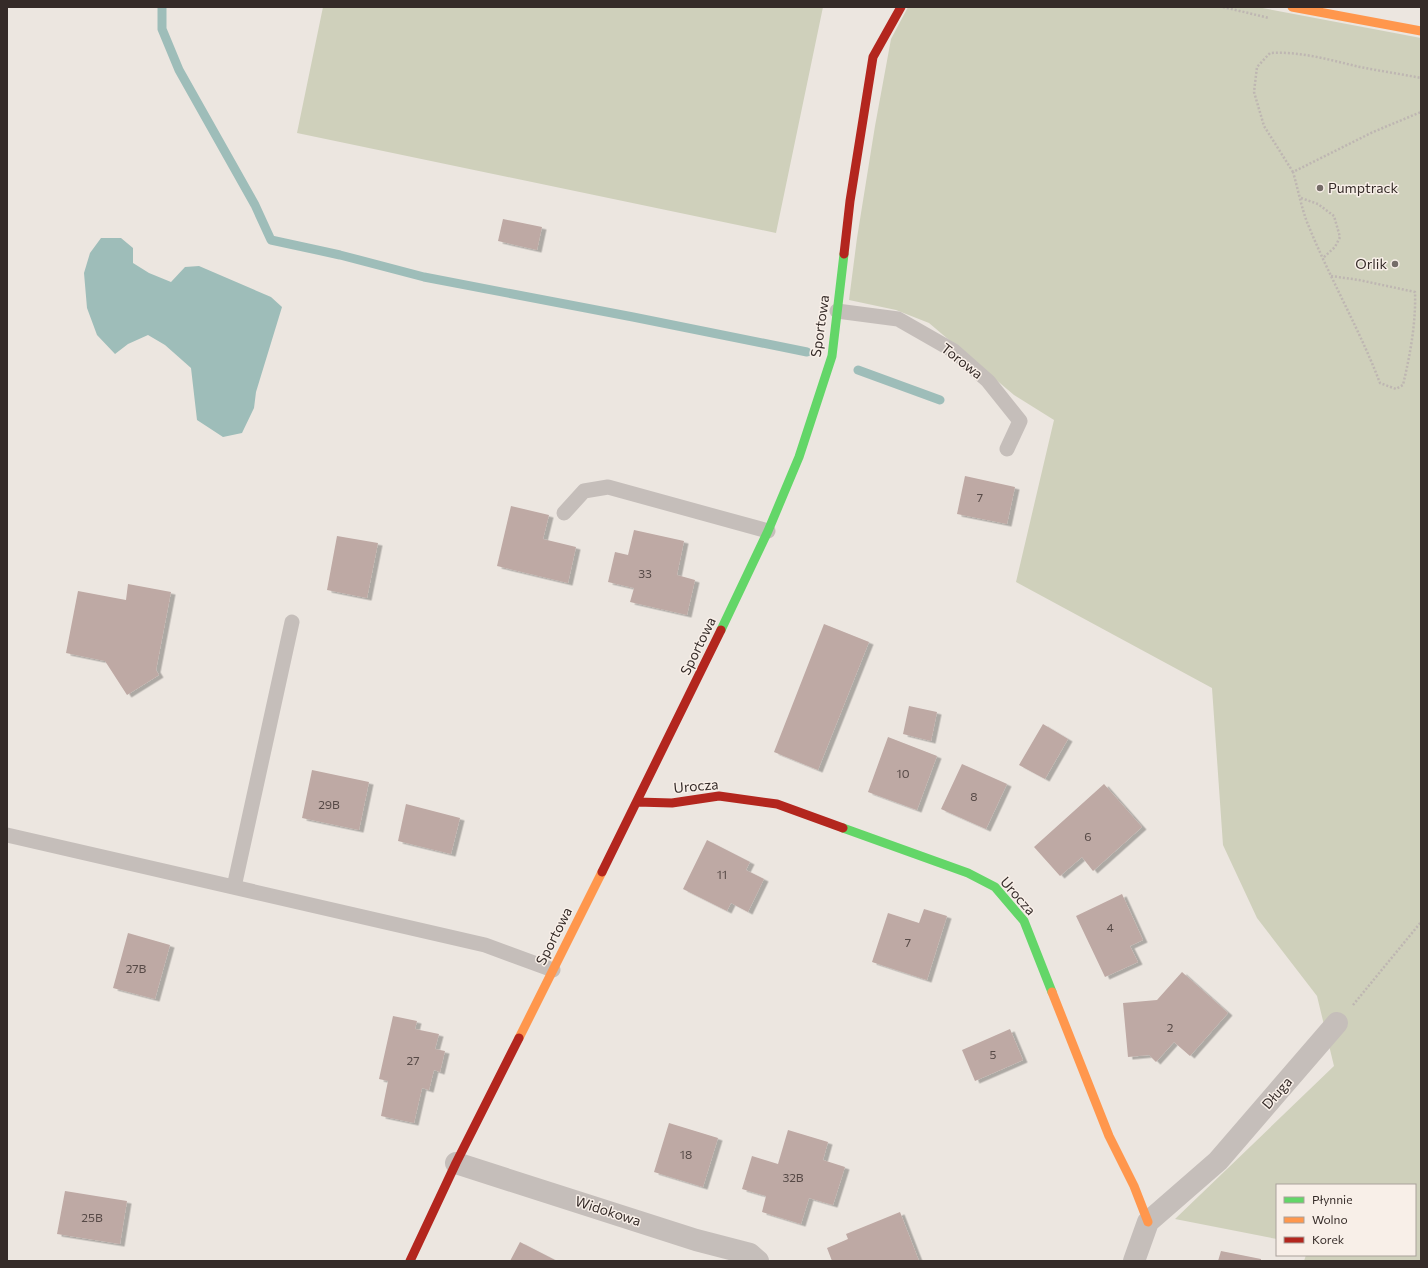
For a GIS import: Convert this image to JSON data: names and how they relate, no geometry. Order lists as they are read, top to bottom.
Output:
{
  "streets": {
    "street": [
      "Sportowa",
      "Urocza",
      "Długa",
      "Widokowa"
    ],
    "lane": ["Torowa"]
  },
  "crossings": [
    ["Sportowa", "Torowa"],
    ["Sportowa", "Urocza"],
    ["Sportowa", "Widokowa"],
    ["Urocza", "Długa"]
  ],
  "places": ["Pumptrack", "Orlik"],
  "house_numbers": [
    "7",
    "33",
    "10",
    "8",
    "29B",
    "6",
    "11",
    "4",
    "7",
    "27B",
    "2",
    "5",
    "27",
    "18",
    "32B",
    "25B"
  ],
  "legend": ["Płynnie", "Wolno", "Korek"]
}
